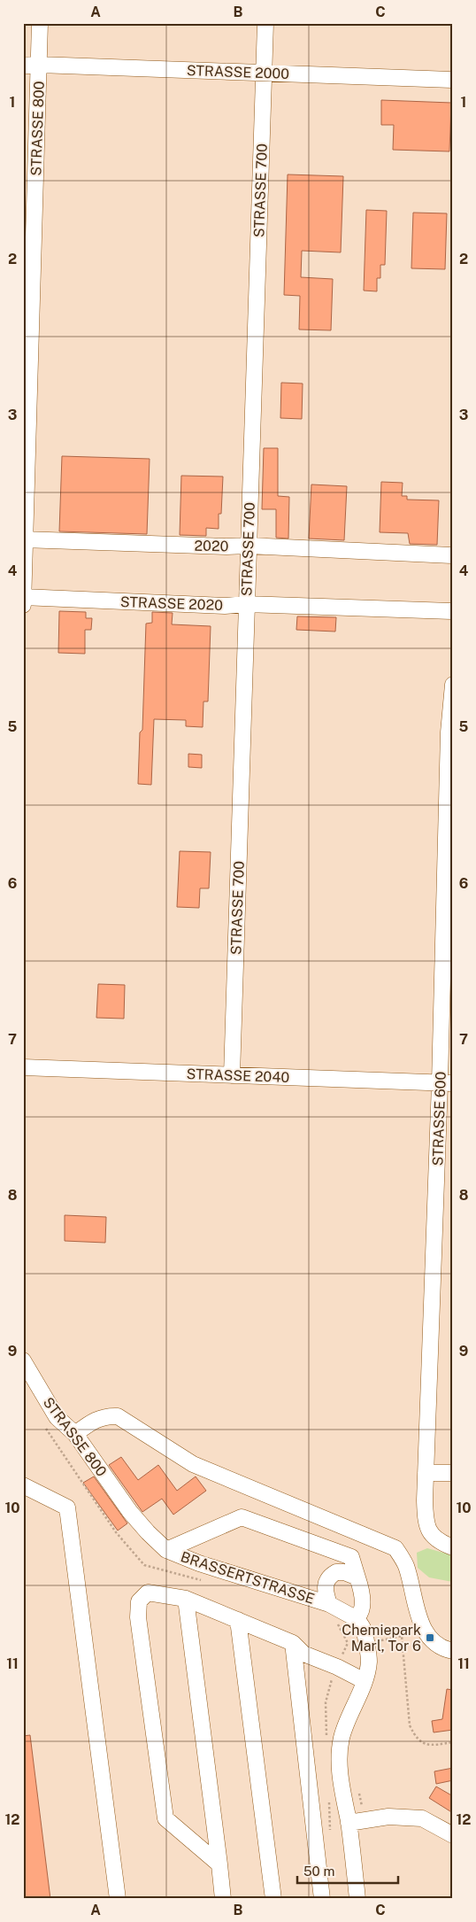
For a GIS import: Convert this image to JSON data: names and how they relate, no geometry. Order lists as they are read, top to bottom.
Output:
{
  "streets": {
    "street": [
      "STRASSE 2000",
      "STRASSE 800",
      "STRASSE 700",
      "2020",
      "STRASSE 2020",
      "STRASSE 2040",
      "STRASSE 600",
      "BRASSERTSTRASSE"
    ]
  },
  "crossings": [
    ["STRASSE 2000", "STRASSE 800"],
    ["STRASSE 2000", "STRASSE 700"],
    ["STRASSE 800", "2020"],
    ["STRASSE 800", "STRASSE 2020"],
    ["STRASSE 800", "BRASSERTSTRASSE"],
    ["STRASSE 700", "2020"],
    ["STRASSE 700", "STRASSE 2020"],
    ["STRASSE 700", "STRASSE 2040"],
    ["STRASSE 2040", "STRASSE 600"]
  ],
  "places": {
    "transit": ["Chemiepark Marl, Tor 6"]
  },
  "scale_bar": "50 m",
  "grid": {
    "columns": ["A", "B", "C"],
    "rows": [
      "1",
      "2",
      "3",
      "4",
      "5",
      "6",
      "7",
      "8",
      "9",
      "10",
      "11",
      "12"
    ]
  }
}
